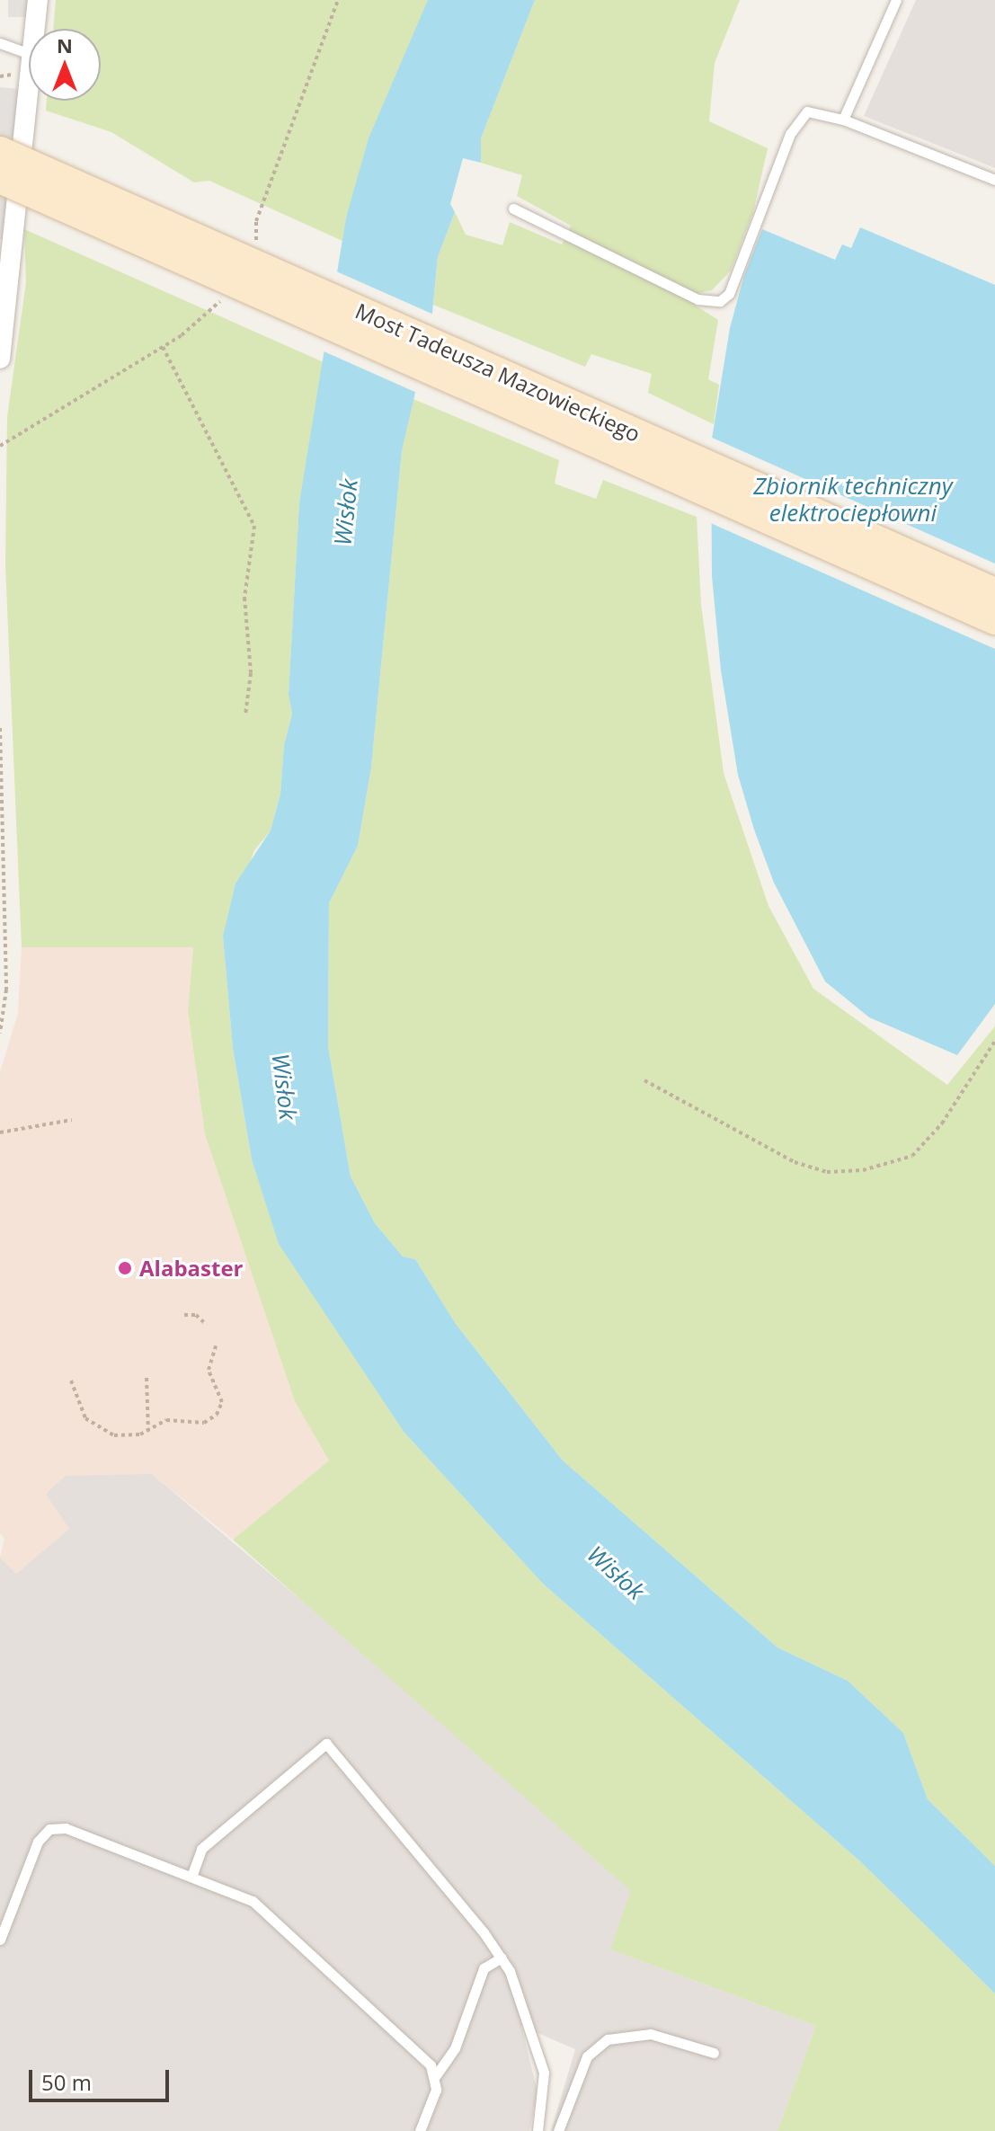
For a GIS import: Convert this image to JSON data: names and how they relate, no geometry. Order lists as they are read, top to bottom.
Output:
{
  "streets": {
    "main road": ["Most Tadeusza Mazowieckiego"]
  },
  "water": ["Zbiornik techniczny elektrociepłowni", "Wisłok"],
  "places": ["Alabaster"],
  "scale_bar": "50 m",
  "north": "top"
}
